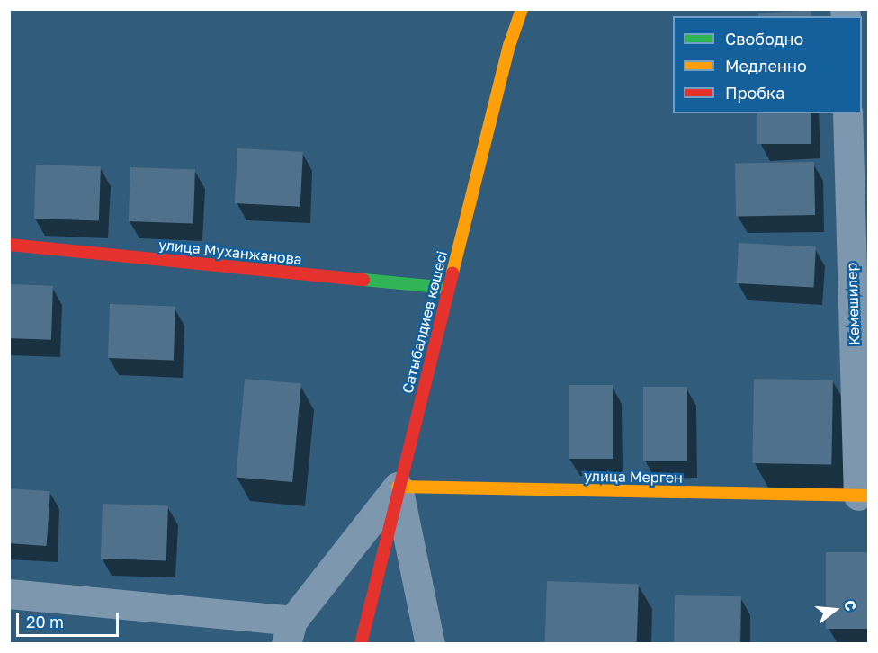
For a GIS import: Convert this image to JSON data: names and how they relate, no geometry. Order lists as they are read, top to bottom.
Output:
{
  "streets": {
    "street": [
      "улица Муханжанова",
      "Кемешилер",
      "Сатыбалдиев көшесі",
      "улица Мерген"
    ]
  },
  "crossings": [
    ["улица Муханжанова", "Сатыбалдиев көшесі"],
    ["Кемешилер", "улица Мерген"],
    ["Сатыбалдиев көшесі", "улица Мерген"]
  ],
  "legend": ["Свободно", "Медленно", "Пробка"],
  "scale_bar": "20 m",
  "north": "right"
}
